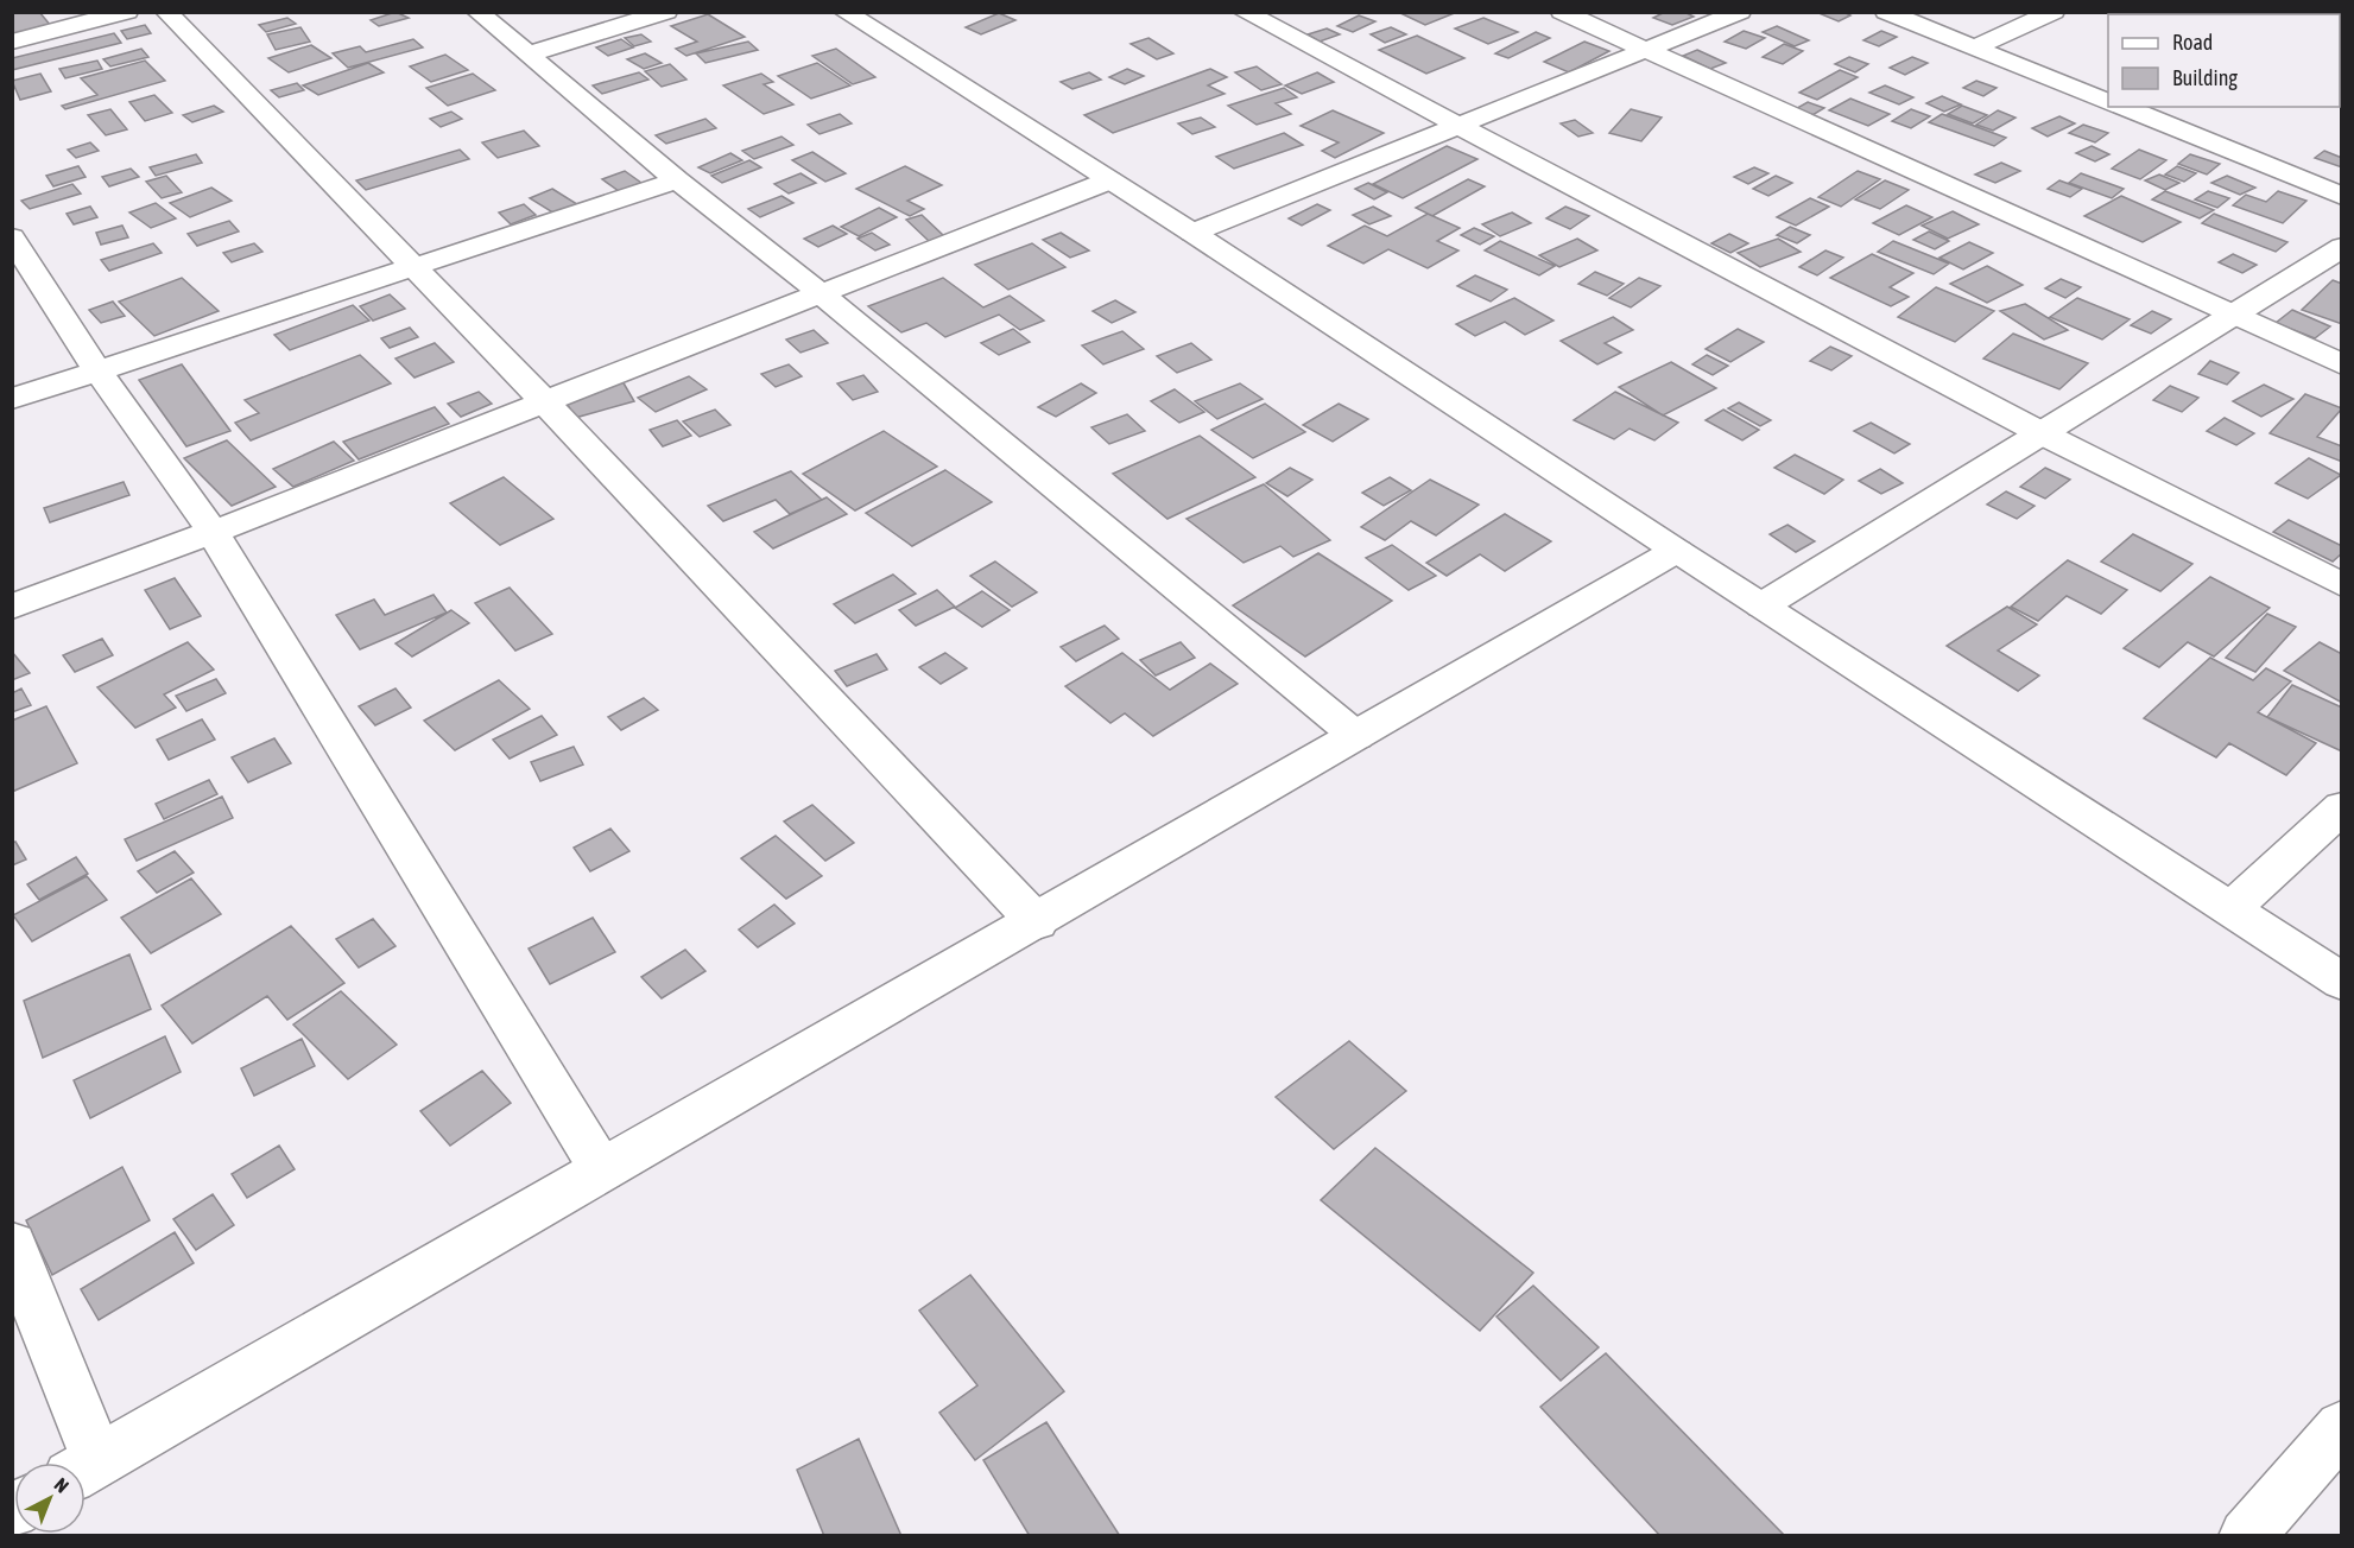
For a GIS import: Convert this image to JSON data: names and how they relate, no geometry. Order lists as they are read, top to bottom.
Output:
{
  "legend": ["Road", "Building"],
  "north": "top right"
}
